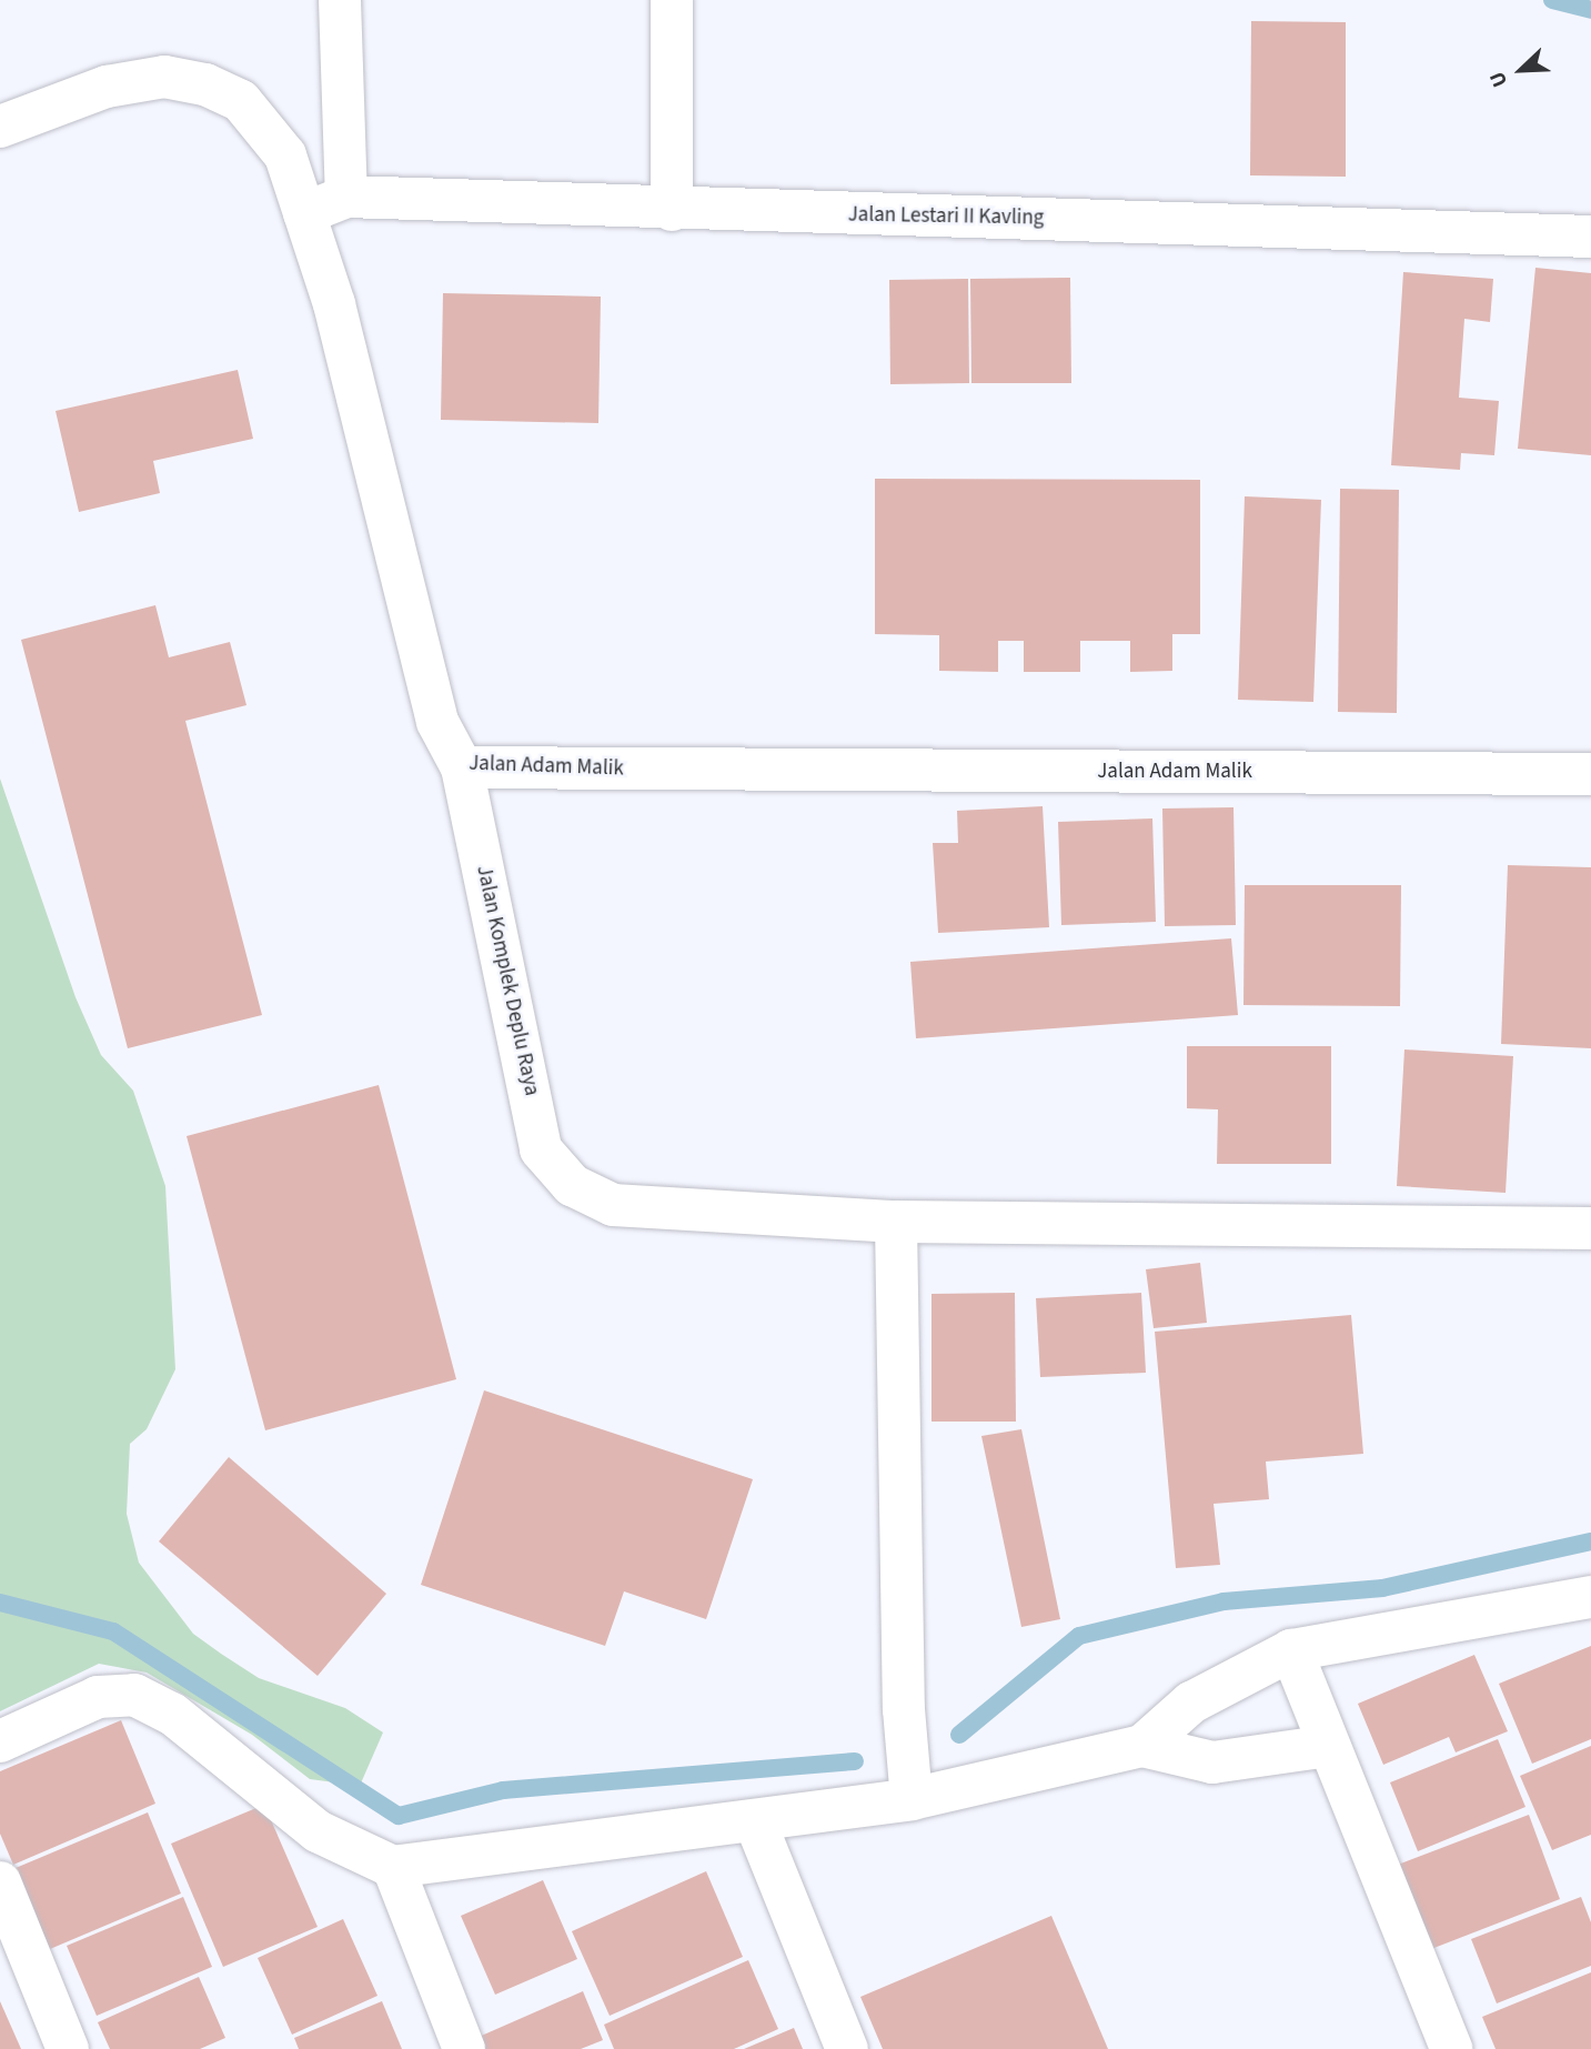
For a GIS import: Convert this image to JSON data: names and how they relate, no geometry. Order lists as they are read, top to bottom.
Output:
{
  "streets": {
    "street": ["Jalan Lestari II Kavling", "Jalan Adam Malik", "Jalan Komplek Deplu Raya"]
  },
  "crossings": [
    ["Jalan Lestari II Kavling", "Jalan Adam Malik"],
    ["Jalan Adam Malik", "Jalan Komplek Deplu Raya"]
  ],
  "north": "bottom left"
}
